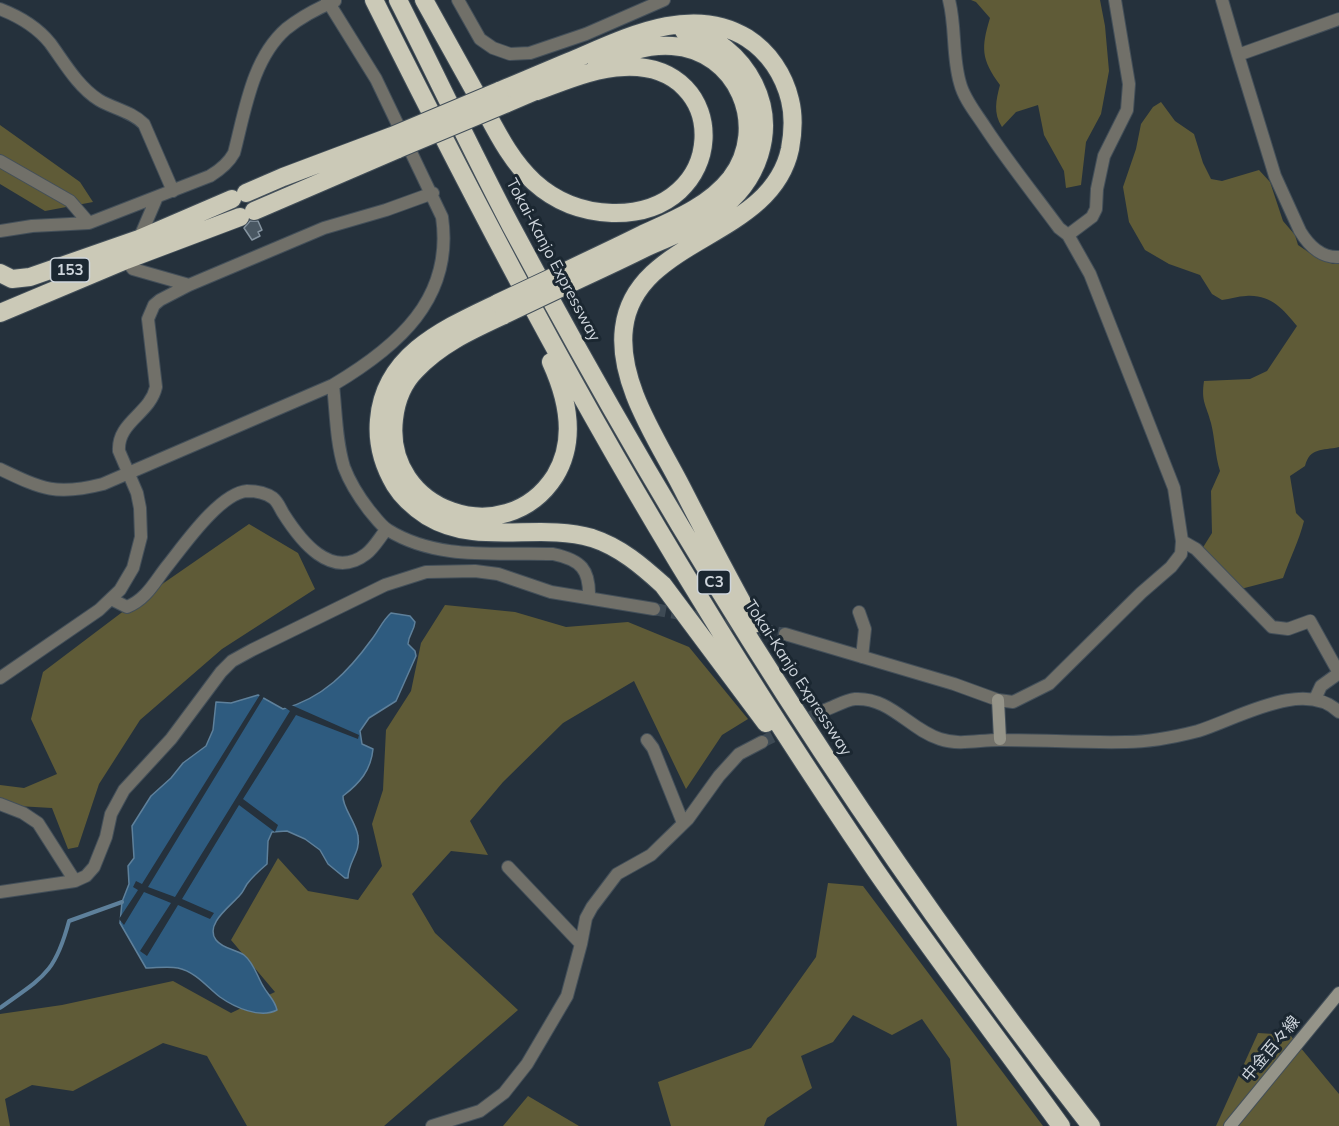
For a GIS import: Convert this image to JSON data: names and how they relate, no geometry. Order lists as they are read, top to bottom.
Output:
{
  "streets": {
    "highway": ["Tokai-Kanjo Expressway", "153", "C3"],
    "main road": ["中金百々線"]
  }
}
